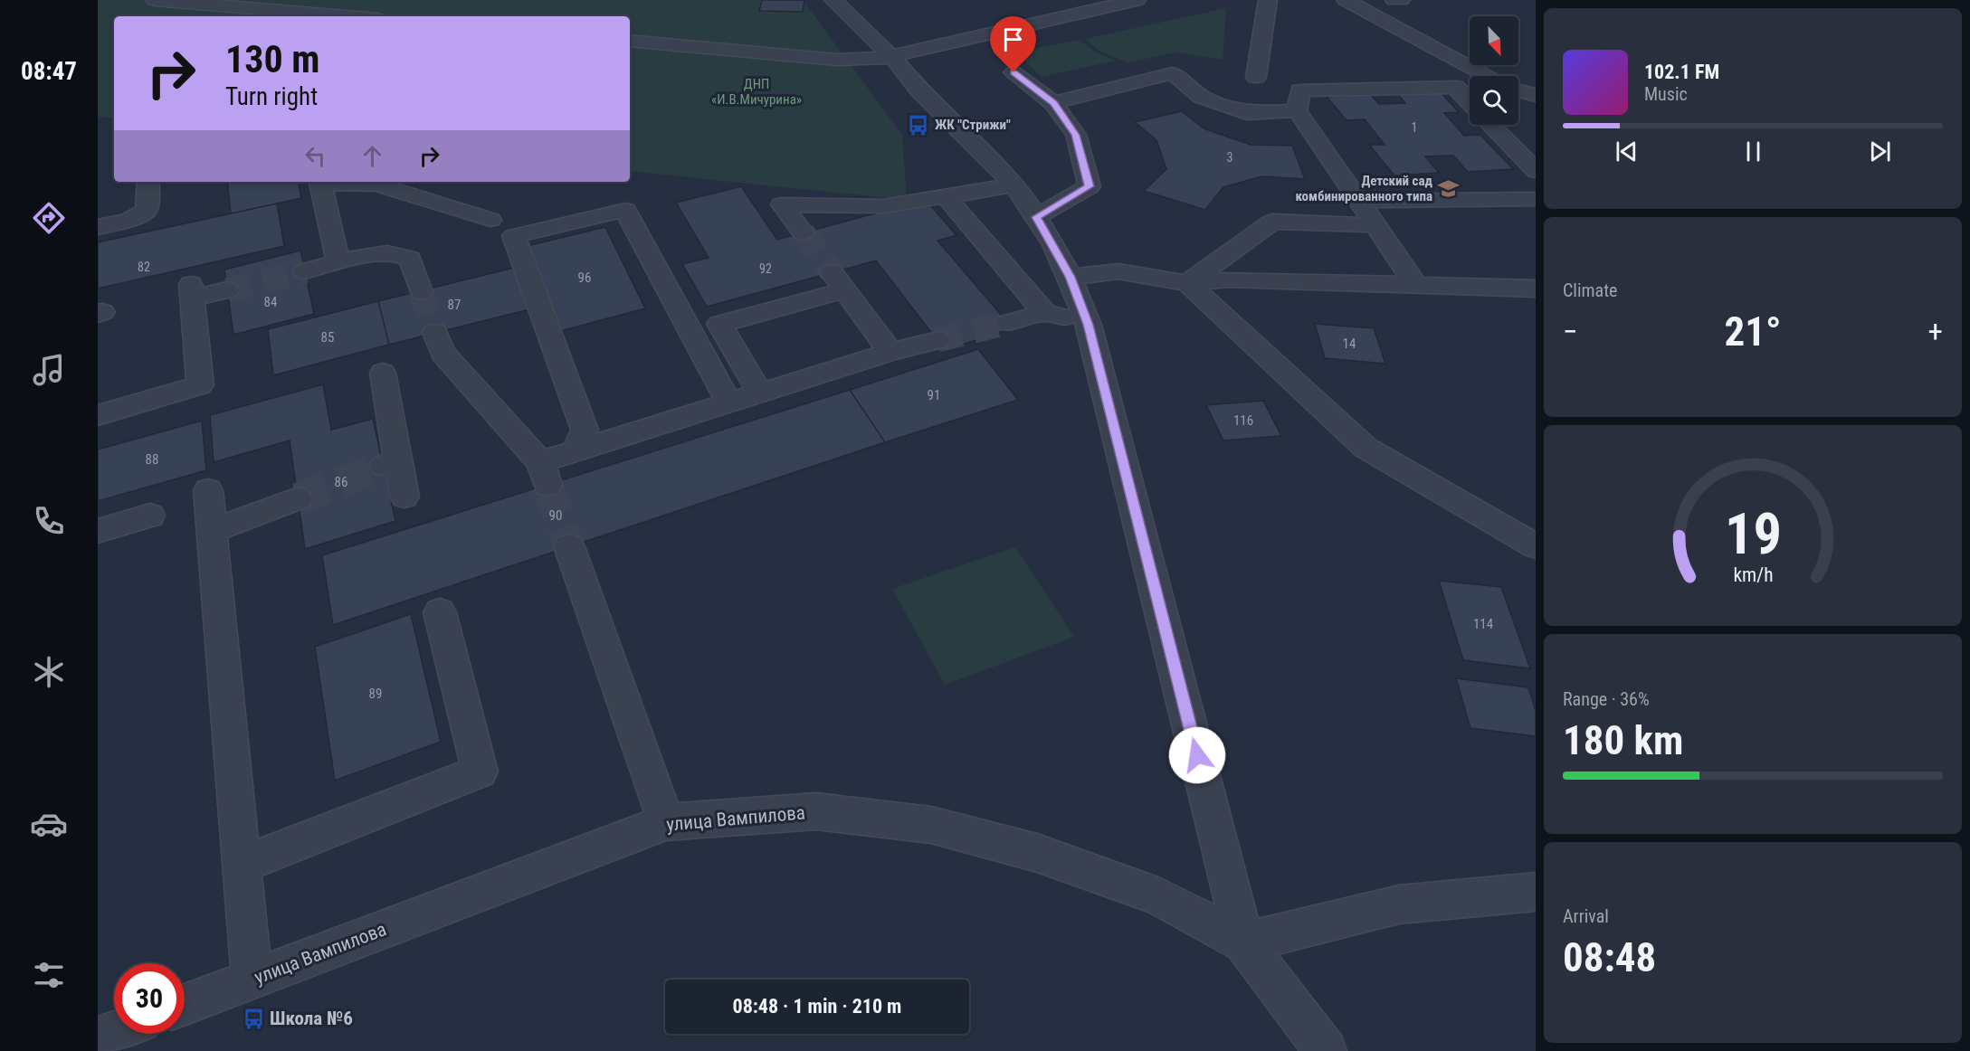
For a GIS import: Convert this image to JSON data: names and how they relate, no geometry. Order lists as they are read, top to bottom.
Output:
{
  "streets": {
    "street": ["улица Вампилова"]
  },
  "parks": ["ДНП «И.В.Мичурина»"],
  "places": {
    "bus stop": ["ЖК \"Стрижи\"", "Школа №6"],
    "school or university": ["Детский сад комбинированного типа"]
  },
  "house_numbers": [
    "1",
    "3",
    "82",
    "92",
    "96",
    "84",
    "87",
    "85",
    "14",
    "91",
    "116",
    "88",
    "86",
    "90",
    "114",
    "89"
  ],
  "north": "bottom right",
  "page": {
    "tabs": "08:47",
    "turn": ["130 m", "Turn right"],
    "song": ["102.1 FM", "Music"],
    "tile": [
      "Climate",
      ["Range · 36%", "180 km"],
      ["Arrival", "08:48"]
    ],
    "heat": ["−", "21°", "+"],
    "limit": "30",
    "trip": "08:48 · 1 min · 210 m",
    "gauge": ["19", "km/h"]
  }
}
